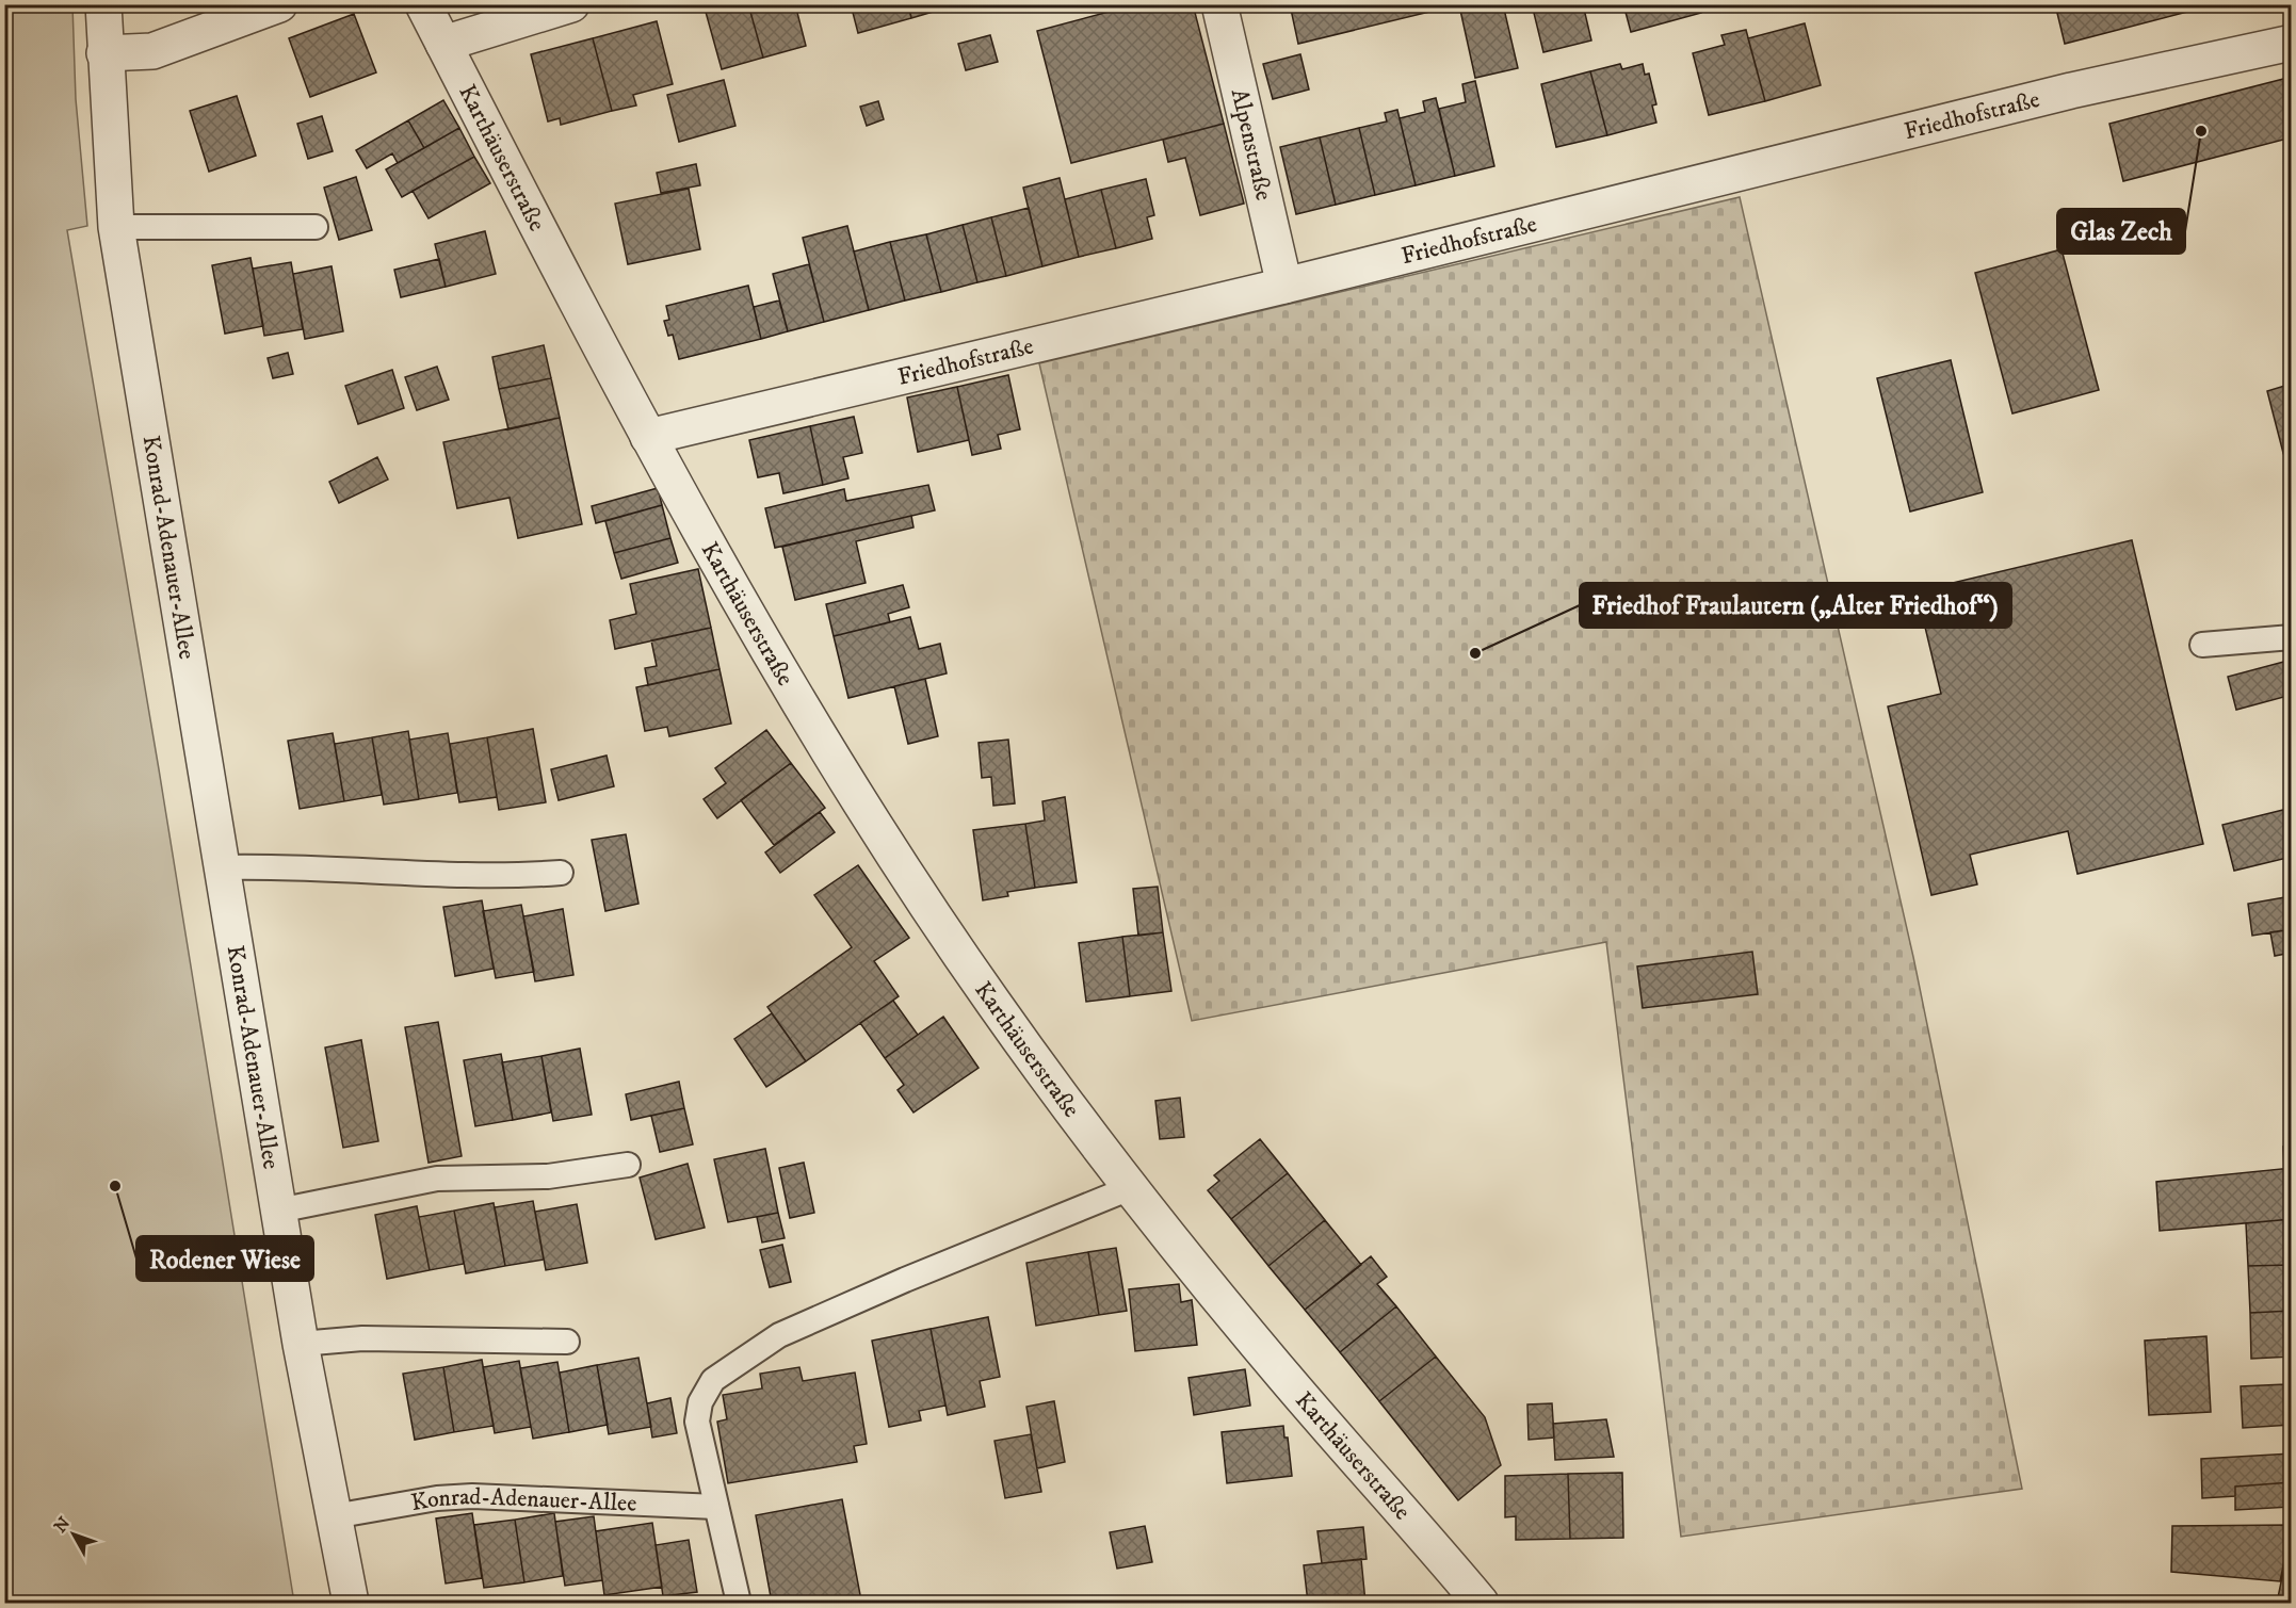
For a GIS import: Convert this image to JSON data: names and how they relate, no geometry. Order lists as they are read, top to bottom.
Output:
{
  "streets": {
    "street": [
      "Friedhofstraße",
      "Alpenstraße",
      "Karthäuserstraße",
      "Konrad-Adenauer-Allee"
    ]
  },
  "crossings": [
    ["Friedhofstraße", "Alpenstraße"],
    ["Friedhofstraße", "Karthäuserstraße"]
  ],
  "places": ["Glas Zech", "Friedhof Fraulautern („Alter Friedhof“)", "Rodener Wiese"],
  "north": "top left"
}
